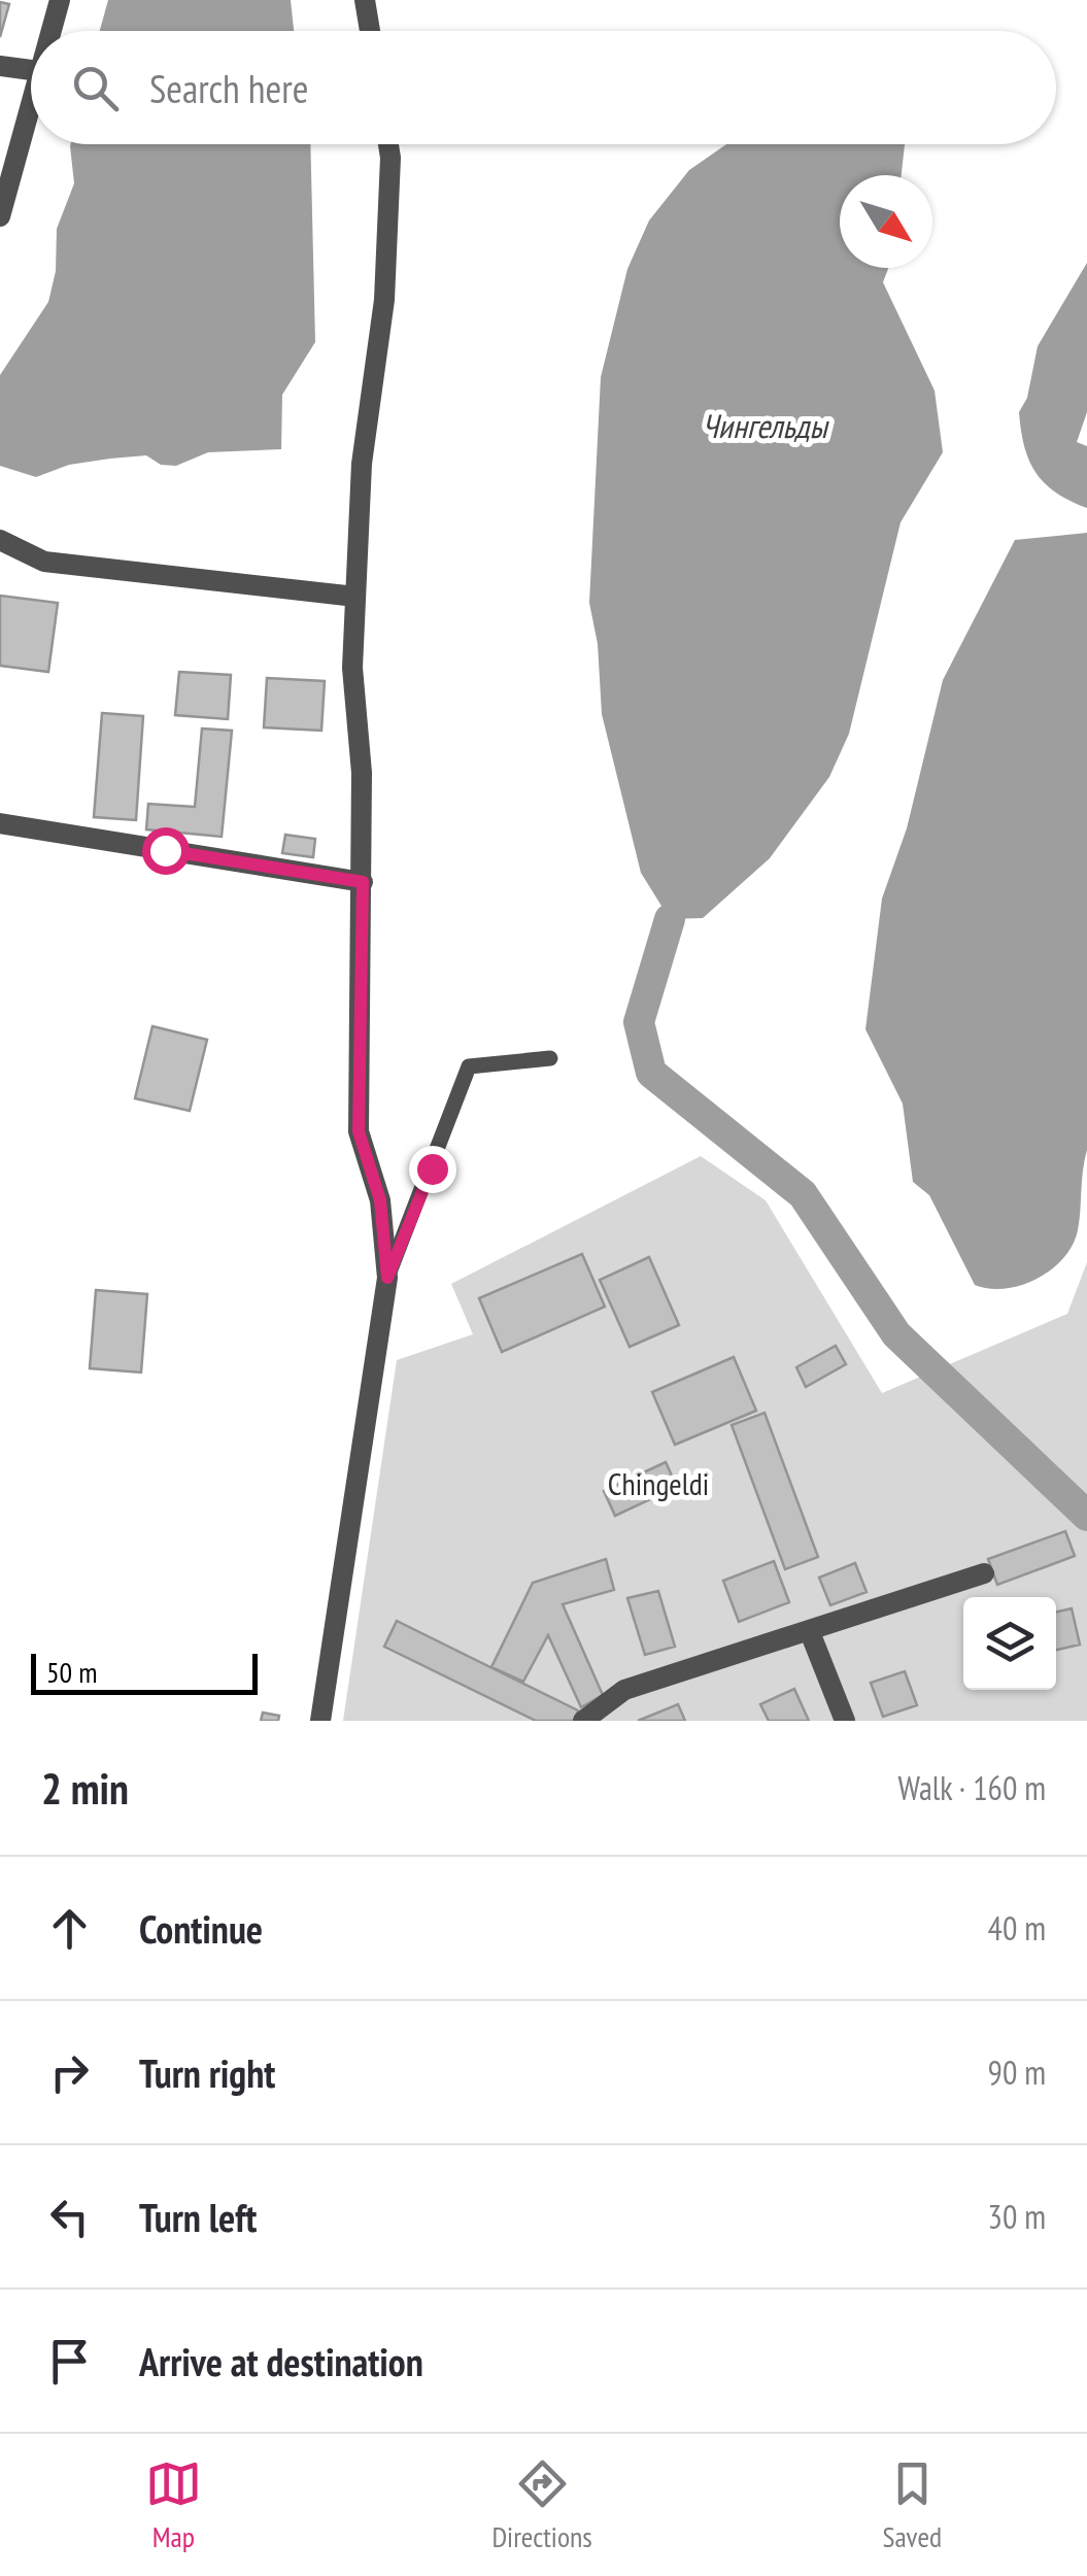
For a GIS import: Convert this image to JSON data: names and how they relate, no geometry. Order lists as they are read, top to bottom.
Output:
{
  "water": ["Чингельды"],
  "parks": ["Chingeldi"],
  "scale_bar": "50 m",
  "north": "bottom right",
  "page": {
    "search": "Search here",
    "scale": "50 m",
    "heading": ["2 min", "Walk · 160 m"],
    "list": [
      ["Continue", "40 m"],
      ["Turn right", "90 m"],
      ["Turn left", "30 m"],
      "Arrive at destination"
    ],
    "nav": ["Map", "Directions", "Saved"]
  }
}
